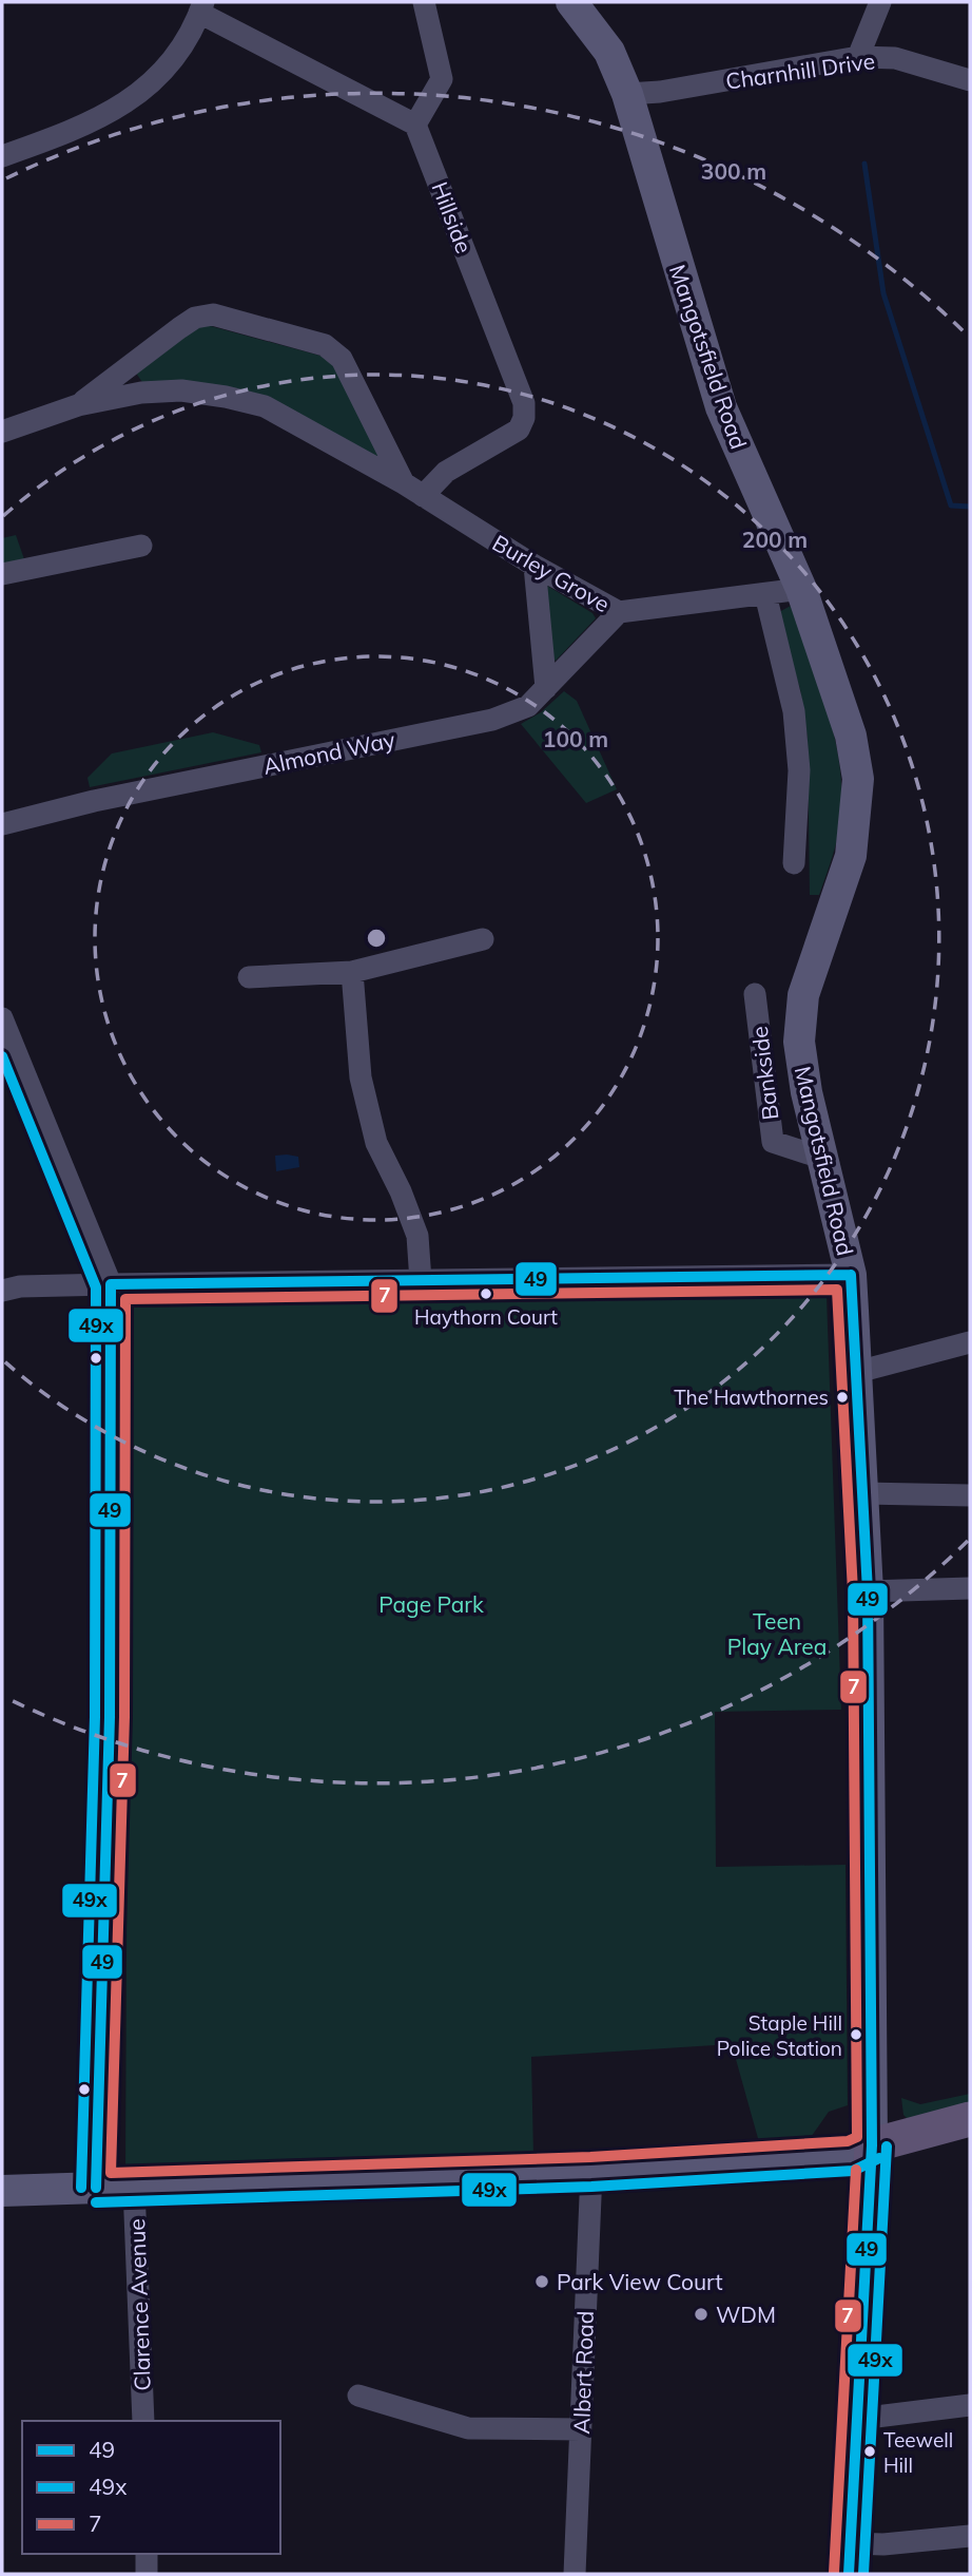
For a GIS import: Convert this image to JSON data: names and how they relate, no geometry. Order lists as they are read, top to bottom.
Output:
{
  "streets": {
    "main road": ["Mangotsfield Road"],
    "street": [
      "Charnhill Drive",
      "Hillside",
      "Burley Grove",
      "Almond Way",
      "Bankside",
      "Clarence Avenue",
      "Albert Road"
    ]
  },
  "crossings": [
    ["Charnhill Drive", "Mangotsfield Road"],
    ["Hillside", "Burley Grove"],
    ["Mangotsfield Road", "Burley Grove"],
    ["Mangotsfield Road", "Bankside"],
    ["Burley Grove", "Almond Way"]
  ],
  "parks": ["Page Park", "Teen Play Area"],
  "places": [
    "Haythorn Court",
    "The Hawthornes",
    "Staple Hill Police Station",
    "Park View Court",
    "WDM",
    "Teewell Hill"
  ],
  "lines": ["transit line 49x", "transit line 49", "transit line 7"],
  "legend": ["49", "49x", "7"],
  "rings": ["300 m", "200 m", "100 m"]
}
